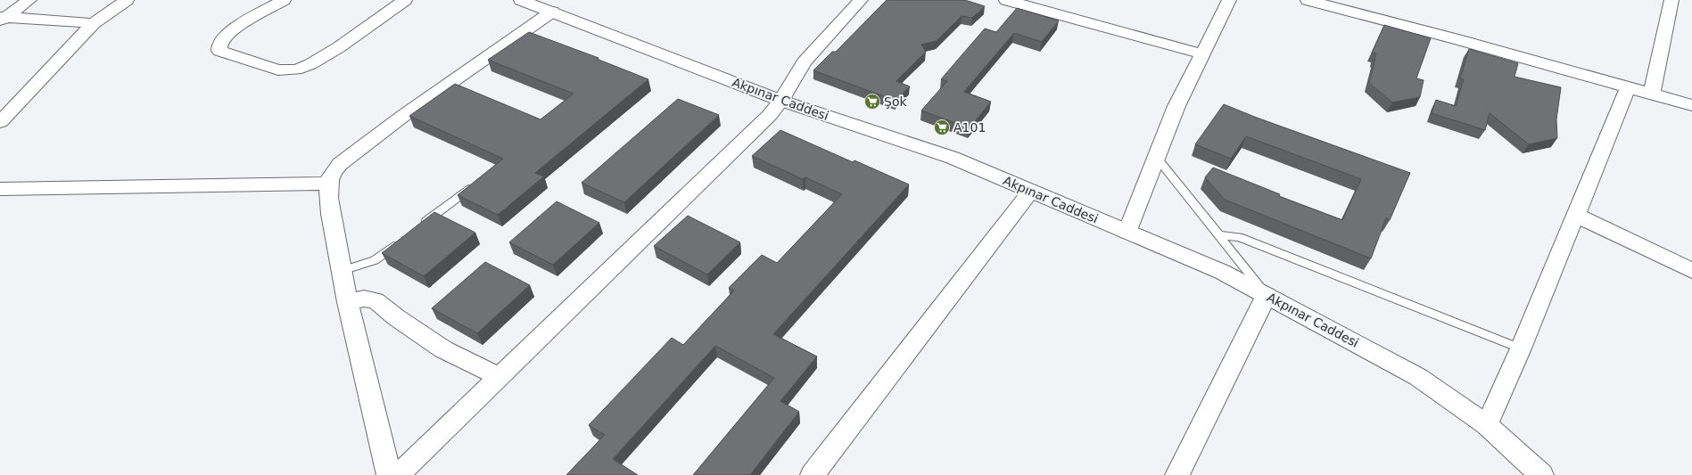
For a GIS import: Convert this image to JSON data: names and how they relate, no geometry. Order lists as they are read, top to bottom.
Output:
{
  "streets": {
    "street": ["Akpınar Caddesi"]
  },
  "places": {
    "supermarket": ["Şok", "A101"]
  }
}
